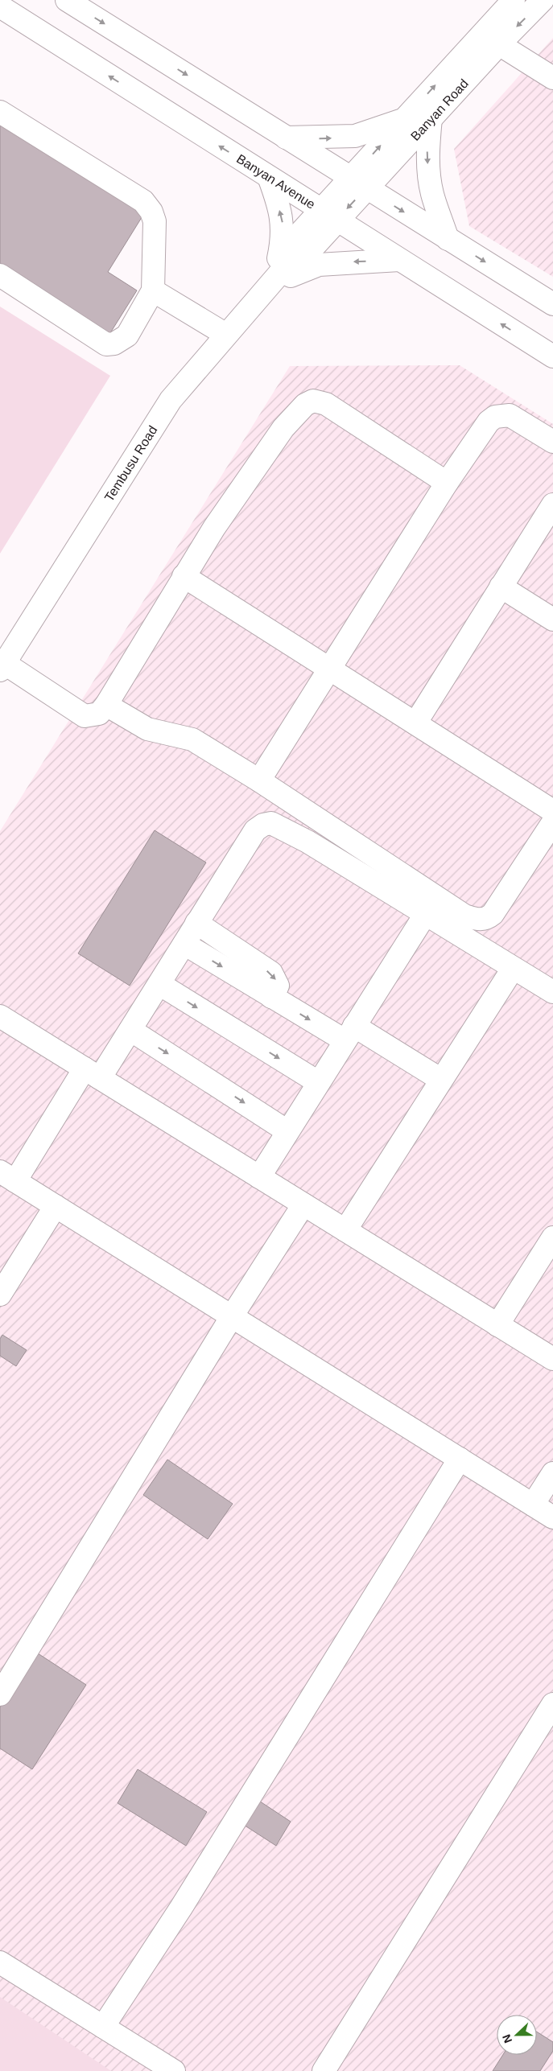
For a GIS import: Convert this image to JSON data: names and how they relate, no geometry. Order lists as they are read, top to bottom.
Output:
{
  "streets": {
    "street": ["Banyan Road", "Banyan Avenue", "Tembusu Road"]
  },
  "crossings": [
    ["Banyan Road", "Banyan Avenue"],
    ["Banyan Road", "Tembusu Road"],
    ["Banyan Avenue", "Tembusu Road"]
  ],
  "north": "left"
}
